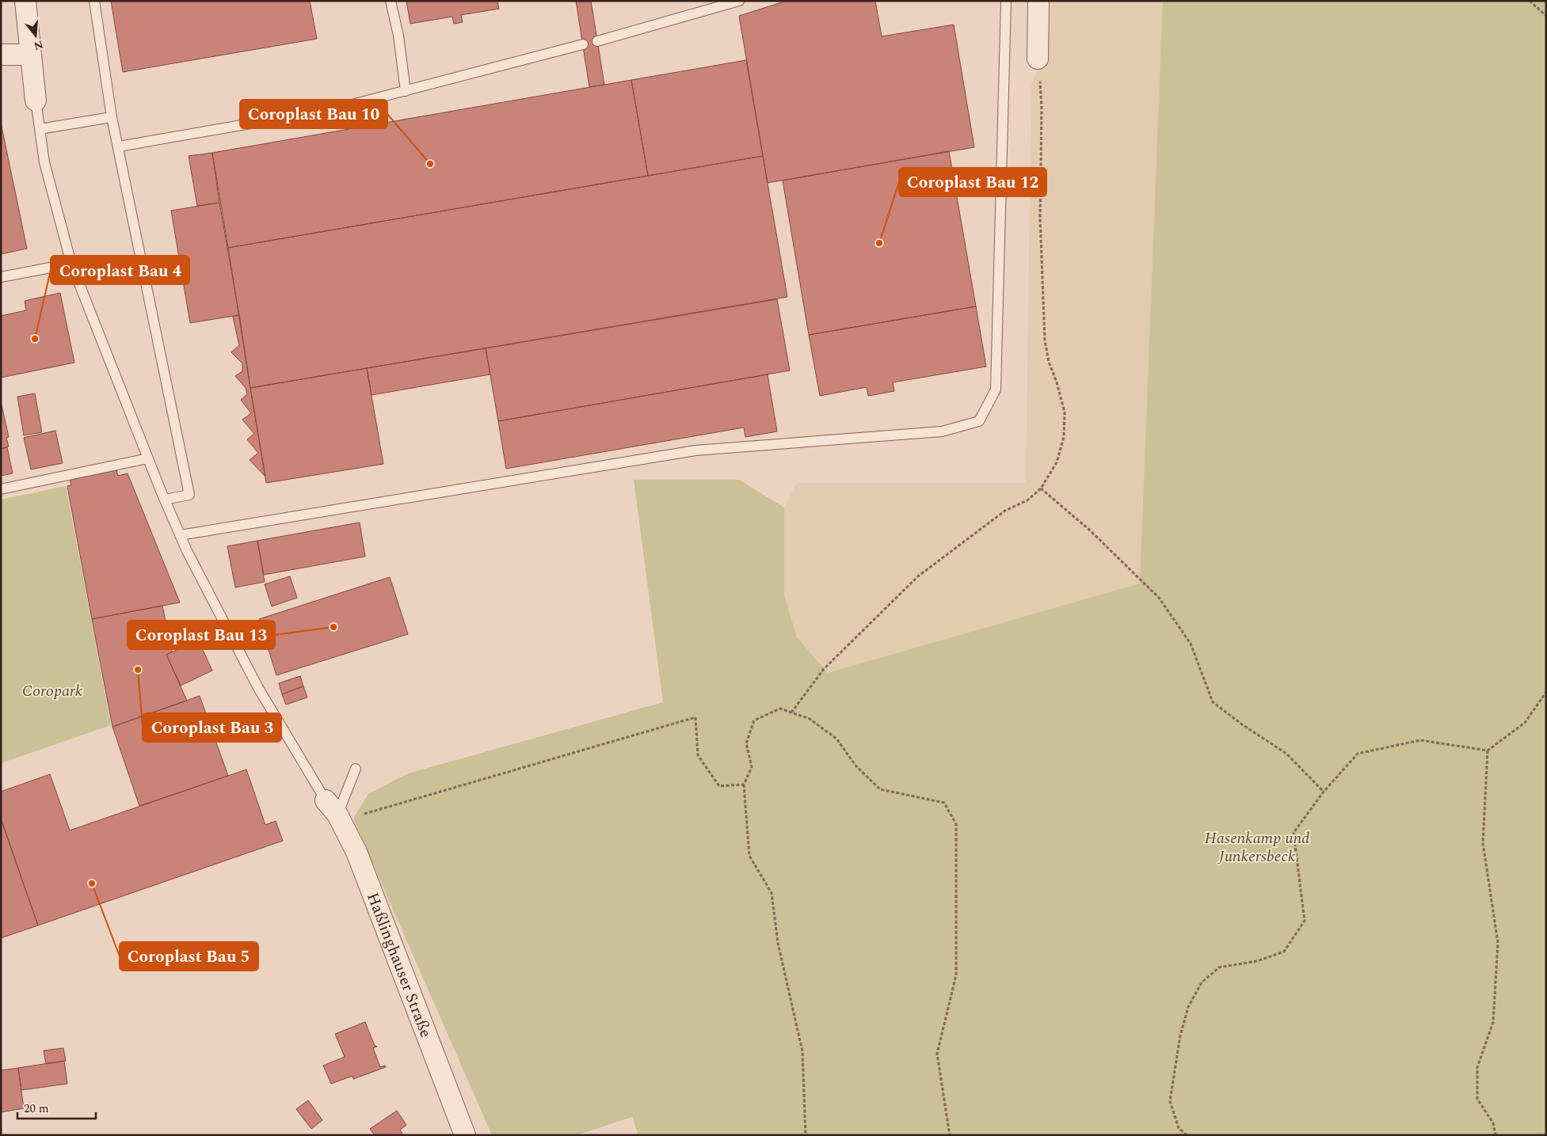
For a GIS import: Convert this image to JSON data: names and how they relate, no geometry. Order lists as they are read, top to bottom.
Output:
{
  "streets": {
    "street": ["Haßlinghauser Straße"]
  },
  "parks": ["Coropark", "Hasenkamp und Junkersbeck"],
  "places": [
    "Coroplast Bau 10",
    "Coroplast Bau 12",
    "Coroplast Bau 4",
    "Coroplast Bau 13",
    "Coroplast Bau 3",
    "Coroplast Bau 5"
  ],
  "scale_bar": "20 m",
  "north": "bottom"
}
